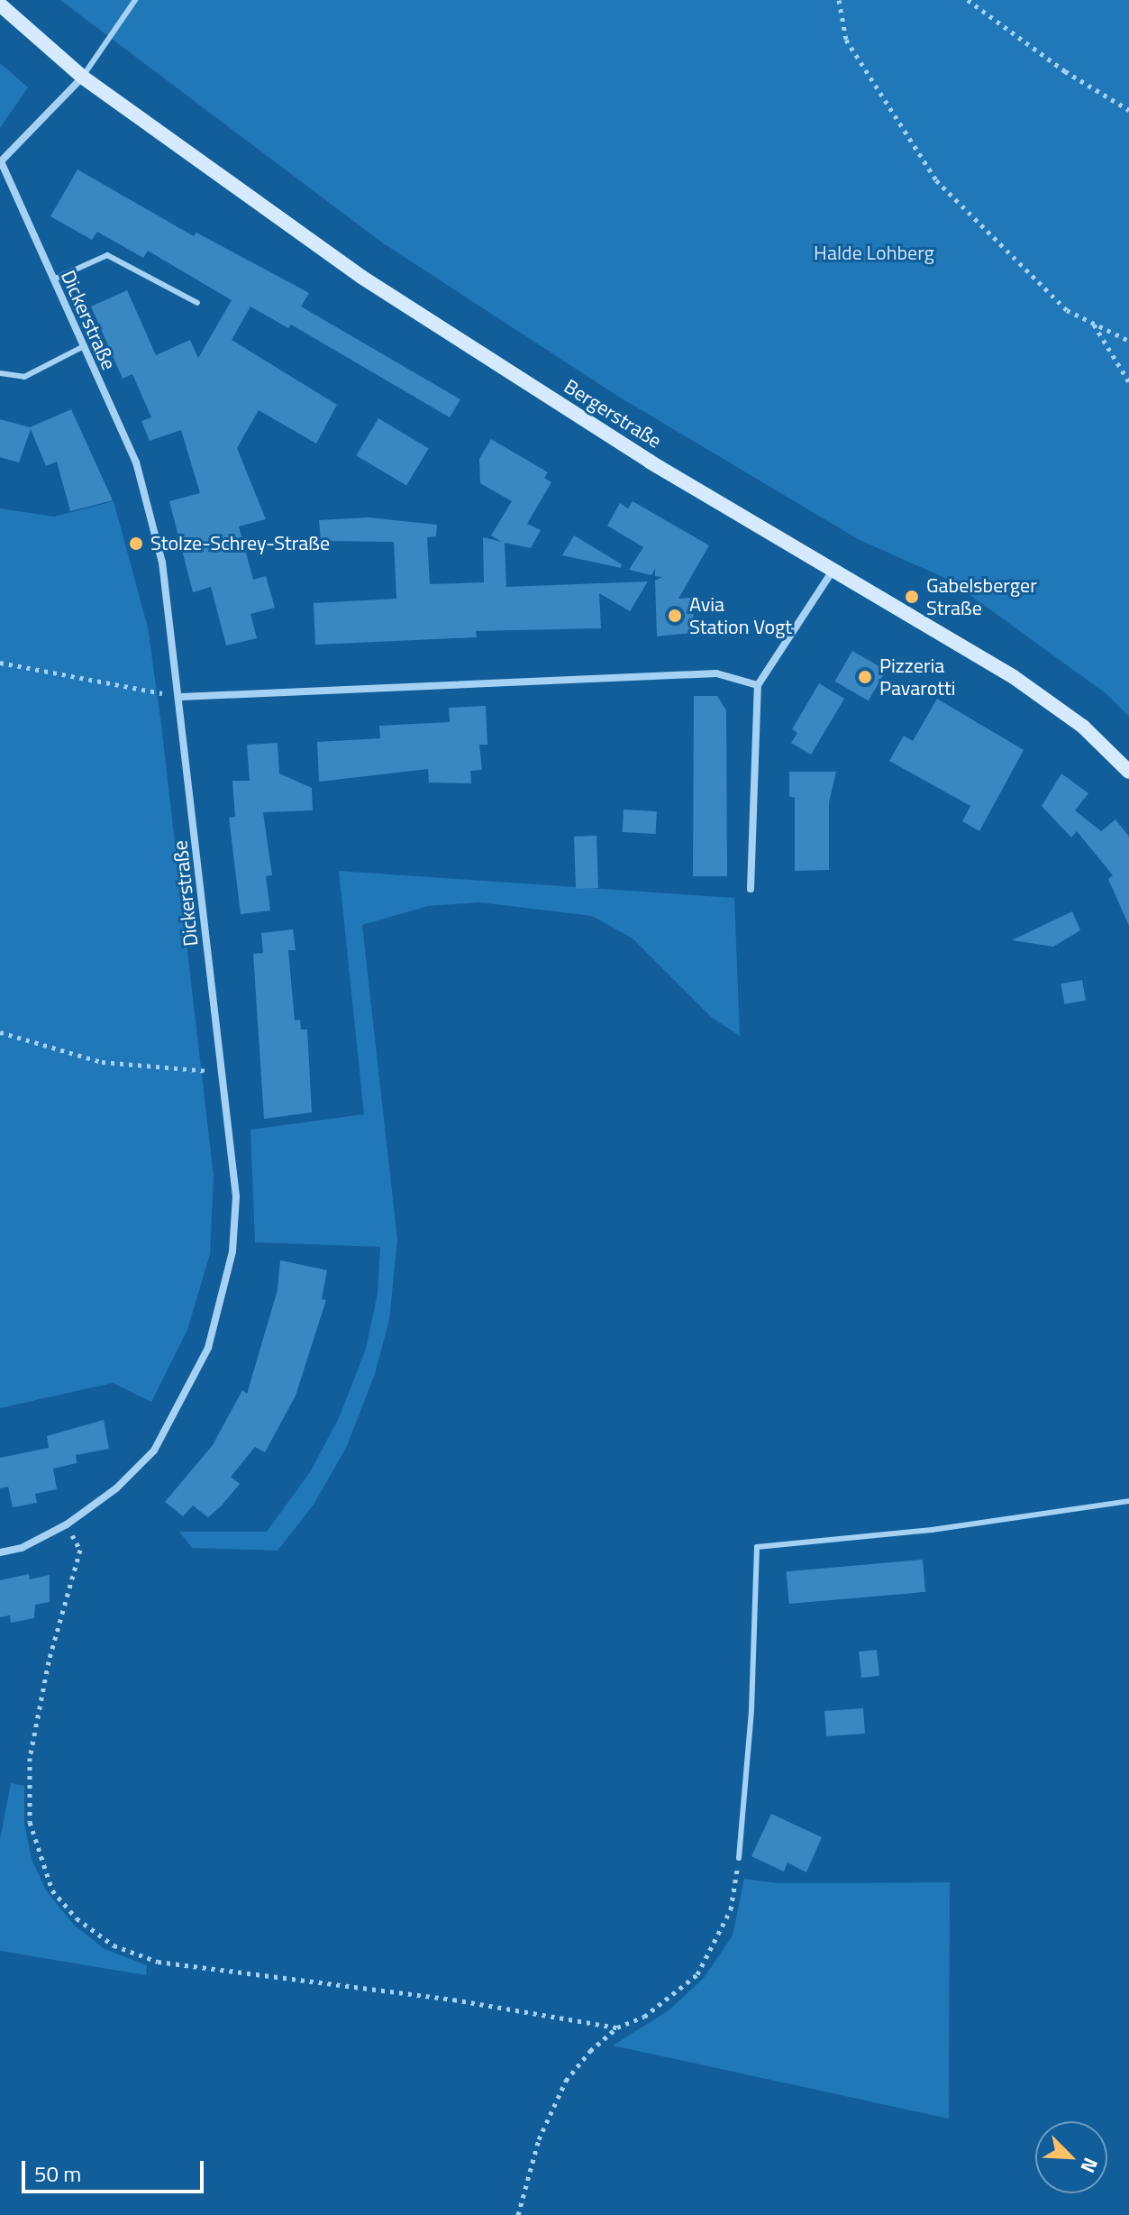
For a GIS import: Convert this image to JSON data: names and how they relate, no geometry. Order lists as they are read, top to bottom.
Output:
{
  "streets": {
    "main road": ["Bergerstraße"],
    "street": ["Dickerstraße"]
  },
  "parks": ["Halde Lohberg"],
  "places": [
    "Stolze-Schrey-Straße",
    "Gabelsberger Straße",
    "Avia Station Vogt",
    "Pizzeria Pavarotti"
  ],
  "scale_bar": "50 m",
  "north": "bottom right"
}
